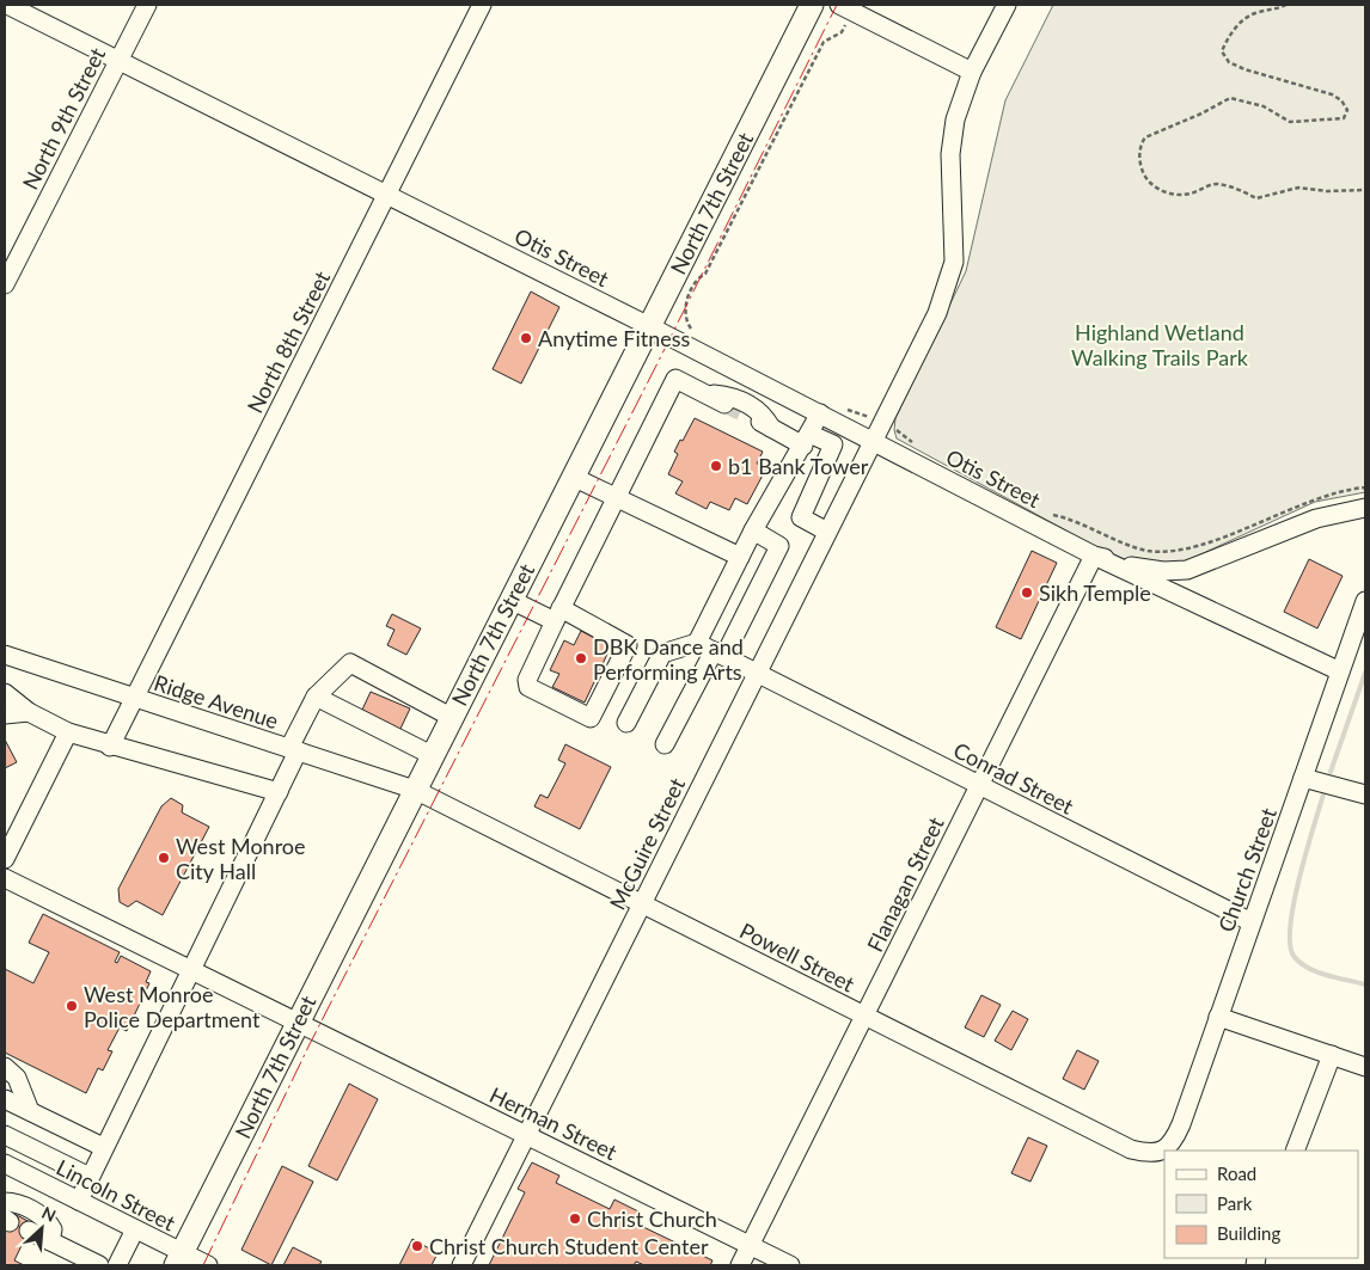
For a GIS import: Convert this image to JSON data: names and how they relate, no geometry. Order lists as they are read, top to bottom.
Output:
{
  "streets": {
    "main road": ["North 7th Street"],
    "street": [
      "North 9th Street",
      "Otis Street",
      "North 8th Street",
      "Ridge Avenue",
      "Conrad Street",
      "McGuire Street",
      "Church Street",
      "Flanagan Street",
      "Powell Street",
      "Herman Street",
      "Lincoln Street"
    ]
  },
  "crossings": [
    ["North 9th Street", "Otis Street"],
    ["North 7th Street", "Otis Street"],
    ["North 7th Street", "Ridge Avenue"],
    ["North 7th Street", "Powell Street"],
    ["North 7th Street", "Herman Street"],
    ["North 7th Street", "Lincoln Street"],
    ["Otis Street", "North 8th Street"],
    ["Otis Street", "McGuire Street"],
    ["Otis Street", "Church Street"],
    ["Otis Street", "Flanagan Street"],
    ["North 8th Street", "Ridge Avenue"],
    ["Ridge Avenue", "Powell Street"],
    ["Conrad Street", "McGuire Street"],
    ["Conrad Street", "Church Street"],
    ["Conrad Street", "Flanagan Street"],
    ["McGuire Street", "Powell Street"],
    ["McGuire Street", "Herman Street"],
    ["Church Street", "Powell Street"],
    ["Flanagan Street", "Powell Street"],
    ["Flanagan Street", "Herman Street"]
  ],
  "parks": ["Highland Wetland Walking Trails Park"],
  "places": [
    "Anytime Fitness",
    "b1 Bank Tower",
    "Sikh Temple",
    "DBK Dance and Performing Arts",
    "West Monroe City Hall",
    "West Monroe Police Department",
    "Christ Church",
    "Christ Church Student Center"
  ],
  "legend": ["Road", "Park", "Building"],
  "north": "top right"
}
